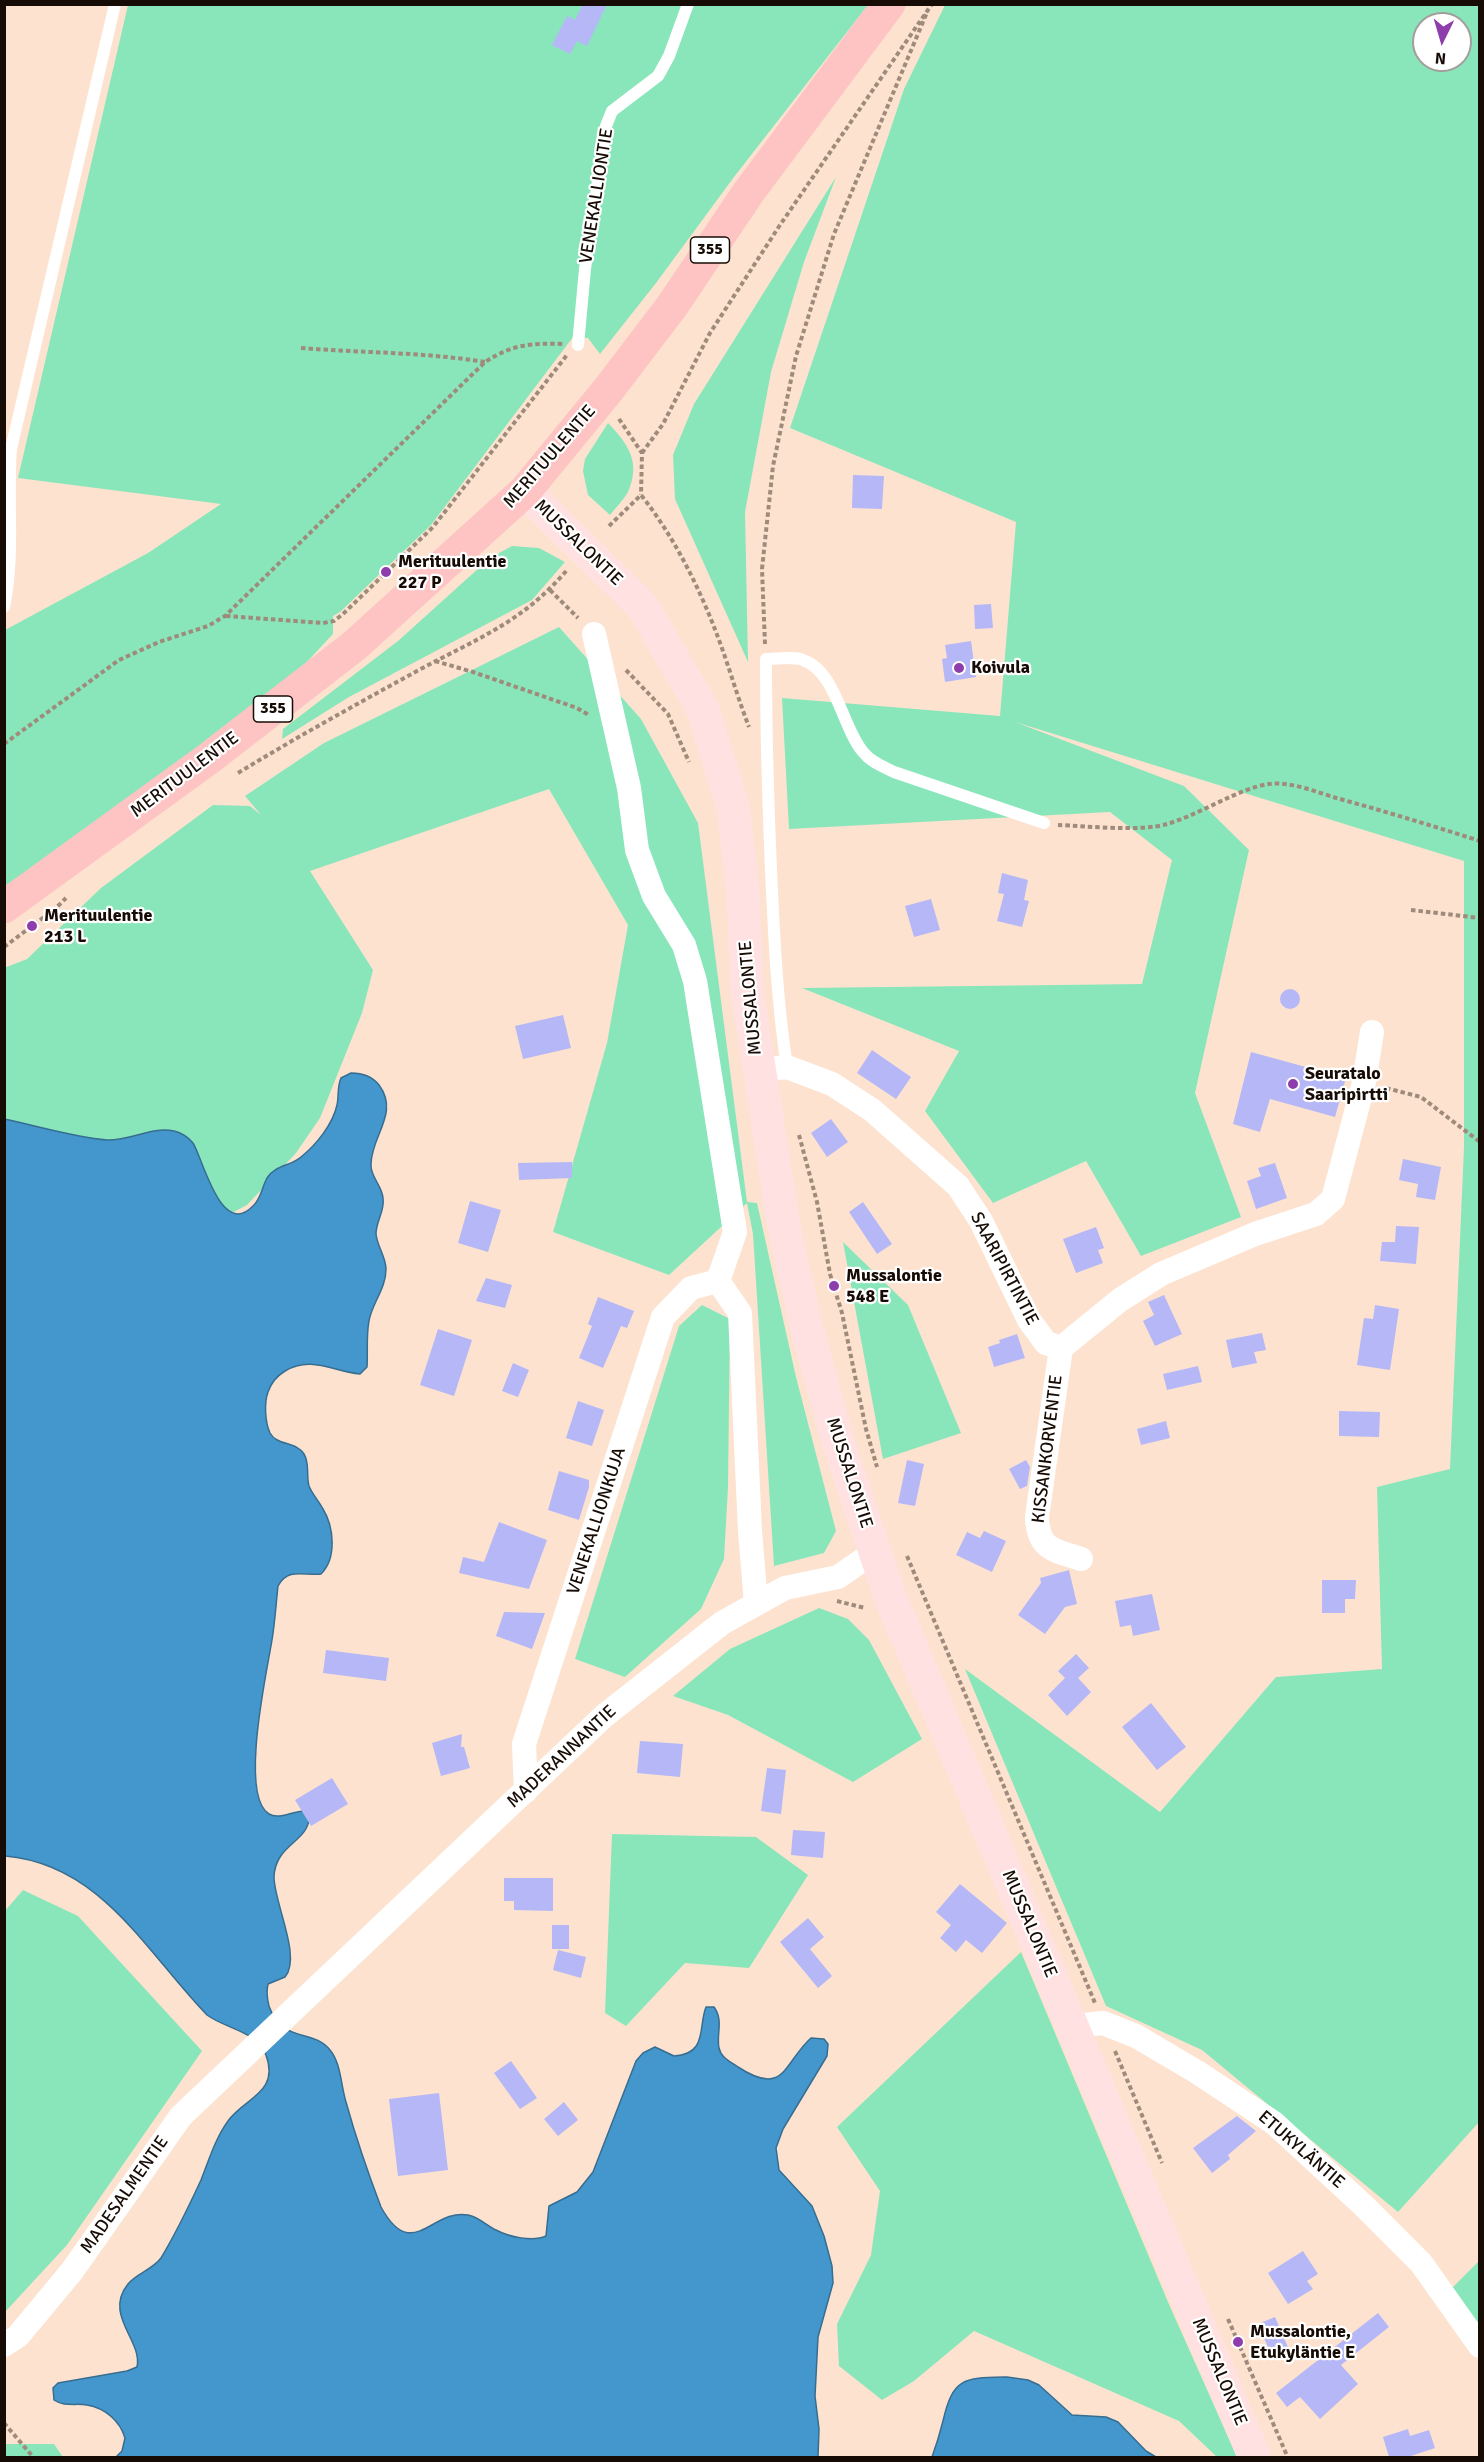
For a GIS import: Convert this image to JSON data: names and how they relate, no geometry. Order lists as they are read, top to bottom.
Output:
{
  "streets": {
    "main road": ["355", "MERITUULENTIE", "MUSSALONTIE"],
    "street": [
      "SAARIPIRTINTIE",
      "KISSANKORVENTIE",
      "VENEKALLIONKUJA",
      "MADERANNANTIE",
      "ETUKYLÄNTIE",
      "MADESALMENTIE"
    ],
    "lane": ["VENEKALLIONTIE"]
  },
  "crossings": [
    ["MERITUULENTIE", "MUSSALONTIE"],
    ["MUSSALONTIE", "SAARIPIRTINTIE"],
    ["MUSSALONTIE", "MADERANNANTIE"],
    ["MUSSALONTIE", "ETUKYLÄNTIE"],
    ["SAARIPIRTINTIE", "KISSANKORVENTIE"],
    ["VENEKALLIONKUJA", "MADERANNANTIE"],
    ["MADERANNANTIE", "MADESALMENTIE"]
  ],
  "places": [
    "Merituulentie 227 P",
    "Koivula",
    "Merituulentie 213 L",
    "Seuratalo Saaripirtti",
    "Mussalontie 548 E",
    "Mussalontie, Etukyläntie E"
  ],
  "north": "bottom"
}
